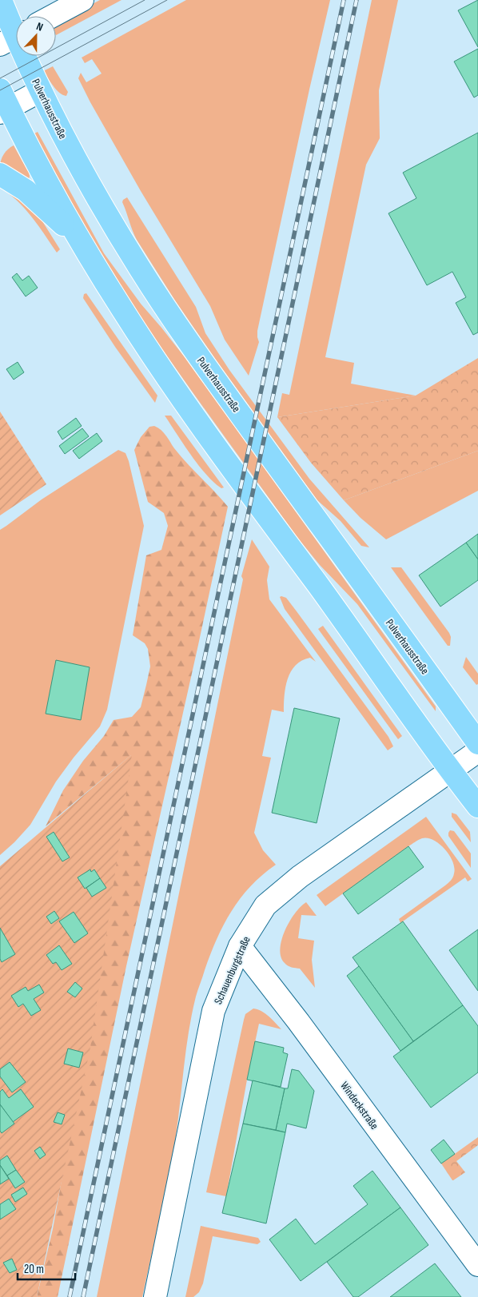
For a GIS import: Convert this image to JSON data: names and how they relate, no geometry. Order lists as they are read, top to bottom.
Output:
{
  "streets": {
    "main road": ["Pulverhausstraße"],
    "street": ["Schauenburgstraße", "Windeckstraße"]
  },
  "crossings": [
    ["Schauenburgstraße", "Windeckstraße"]
  ],
  "scale_bar": "20 m",
  "north": "top"
}
